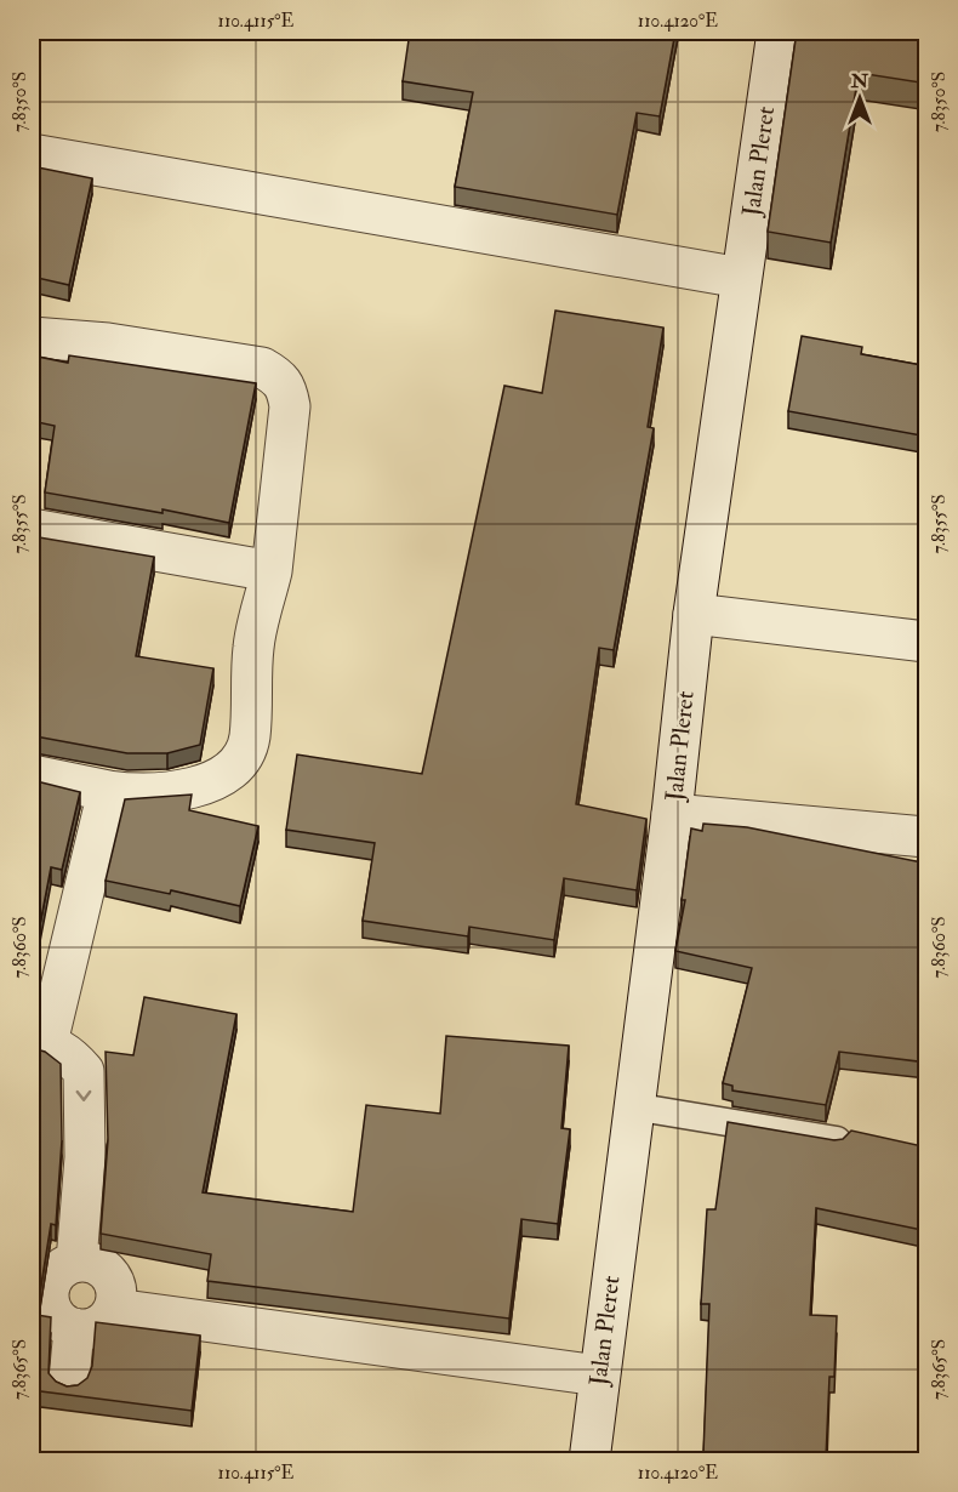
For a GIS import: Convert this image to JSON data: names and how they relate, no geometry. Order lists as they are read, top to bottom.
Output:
{
  "streets": {
    "street": ["Jalan Pleret"]
  },
  "north": "top",
  "coordinates": [
    "110.4115°E",
    "110.4120°E",
    "7.8350°S",
    "7.8355°S",
    "7.8360°S",
    "7.8365°S"
  ]
}
